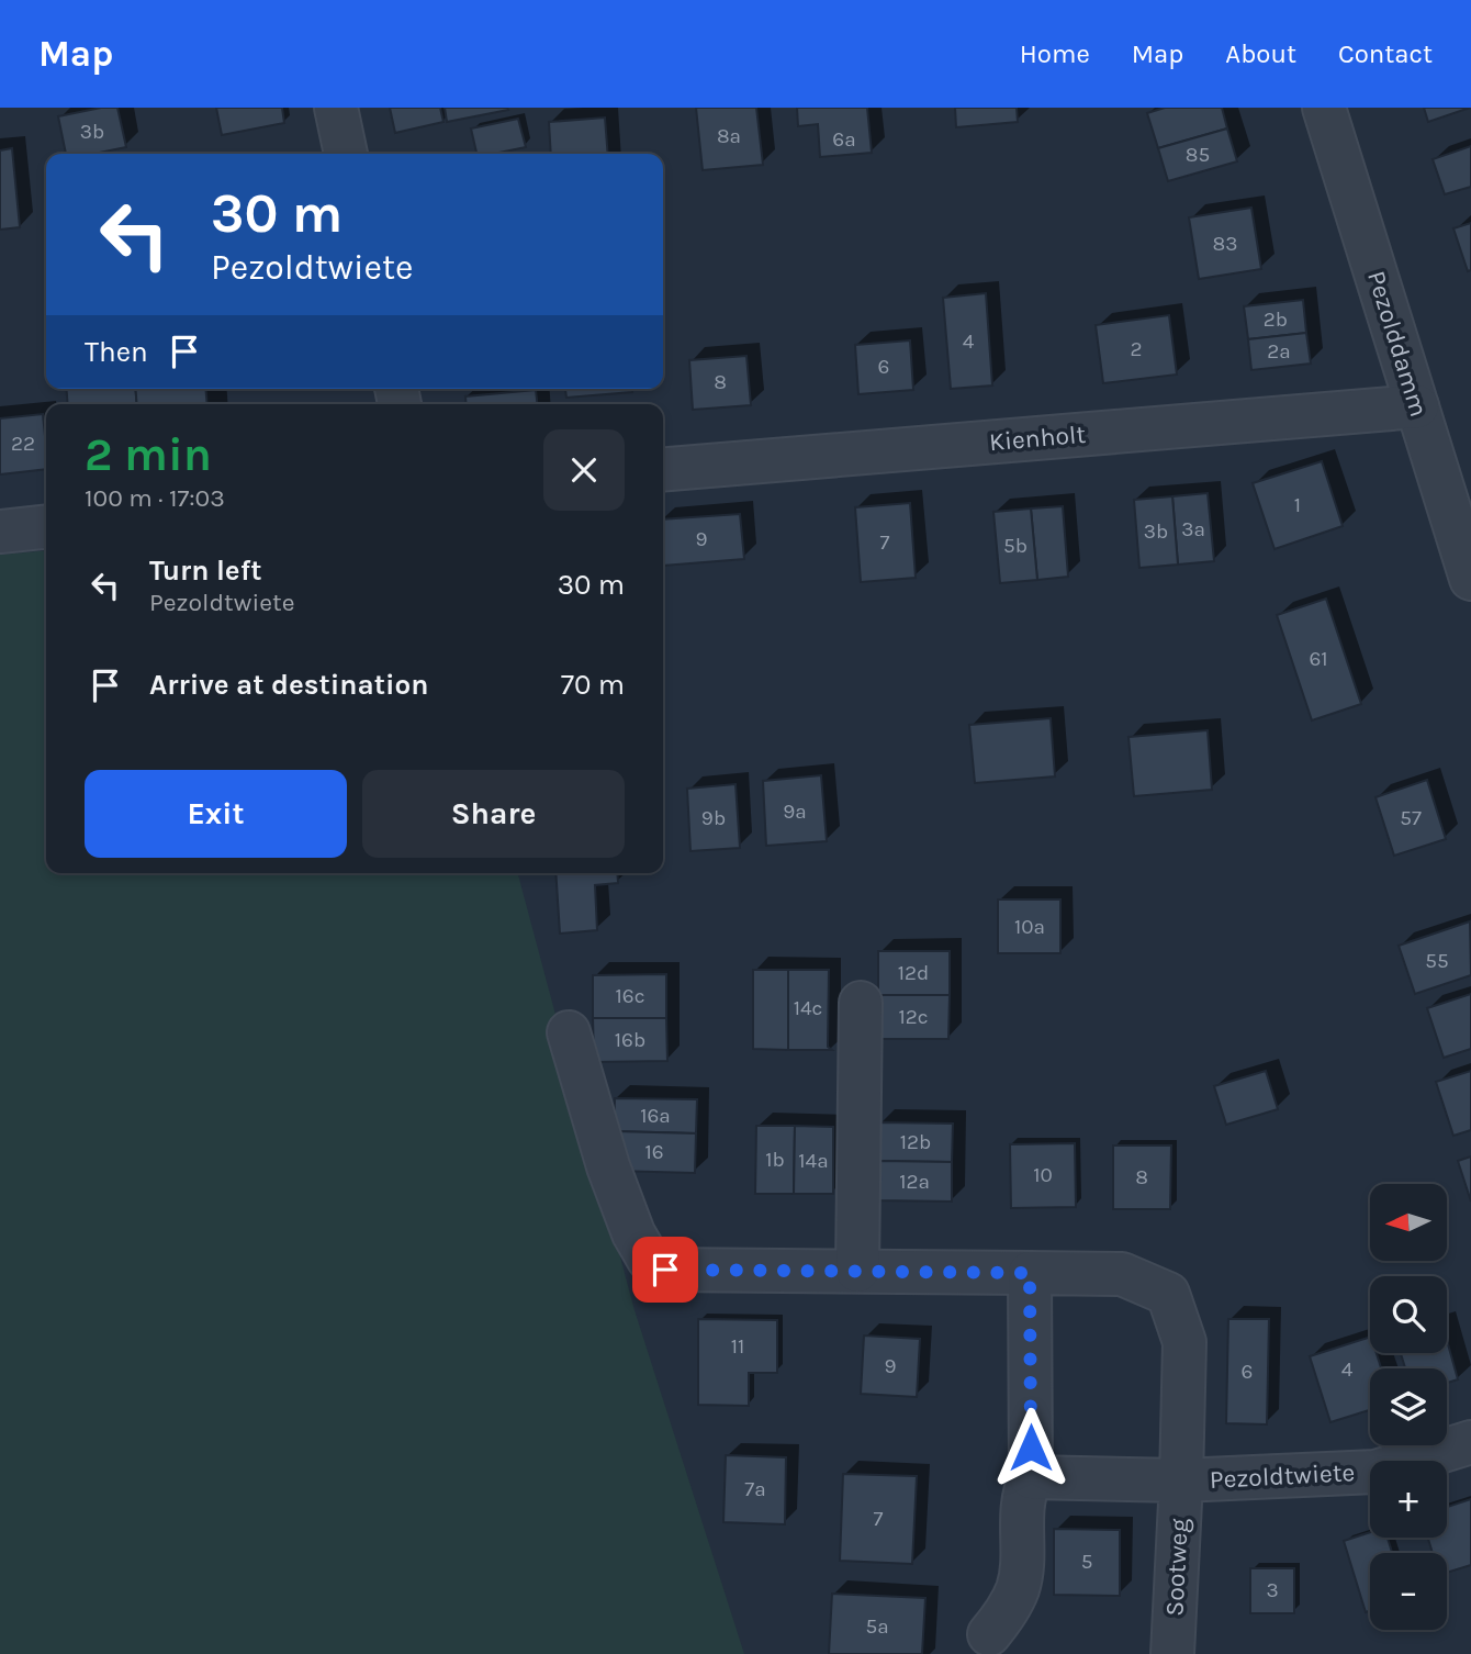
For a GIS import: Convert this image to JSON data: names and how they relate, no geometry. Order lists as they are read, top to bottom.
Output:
{
  "streets": {
    "street": [
      "Pezolddamm",
      "Kienholt",
      "Pezoldtwiete",
      "Sootweg"
    ]
  },
  "crossings": [
    ["Pezolddamm", "Kienholt"],
    ["Pezoldtwiete", "Sootweg"]
  ],
  "house_numbers": [
    "3b",
    "8a",
    "6a",
    "85",
    "83",
    "2b",
    "4",
    "2",
    "2a",
    "6",
    "8",
    "22",
    "1",
    "3a",
    "3b",
    "9",
    "7",
    "5b",
    "61",
    "9a",
    "9b",
    "57",
    "10a",
    "55",
    "12d",
    "16c",
    "14c",
    "12c",
    "16b",
    "16a",
    "12b",
    "16",
    "1b",
    "14a",
    "10",
    "8",
    "12a",
    "11",
    "9",
    "4",
    "6",
    "7a",
    "7",
    "5",
    "3",
    "5a"
  ],
  "north": "left",
  "page": {
    "header": "Map",
    "nav": [
      "Home",
      "Map",
      "About",
      "Contact"
    ],
    "turn": ["30 m", "Pezoldtwiete"],
    "then": "Then",
    "heading": ["2 min", "100 m · 17:03"],
    "list": [
      {
        "name": "Turn left",
        "note": "Pezoldtwiete",
        "value": "30 m"
      },
      {
        "name": "Arrive at destination",
        "value": "70 m"
      }
    ],
    "buttons": ["Exit", "Share"],
    "map_buttons": ["+", "−"]
  }
}
